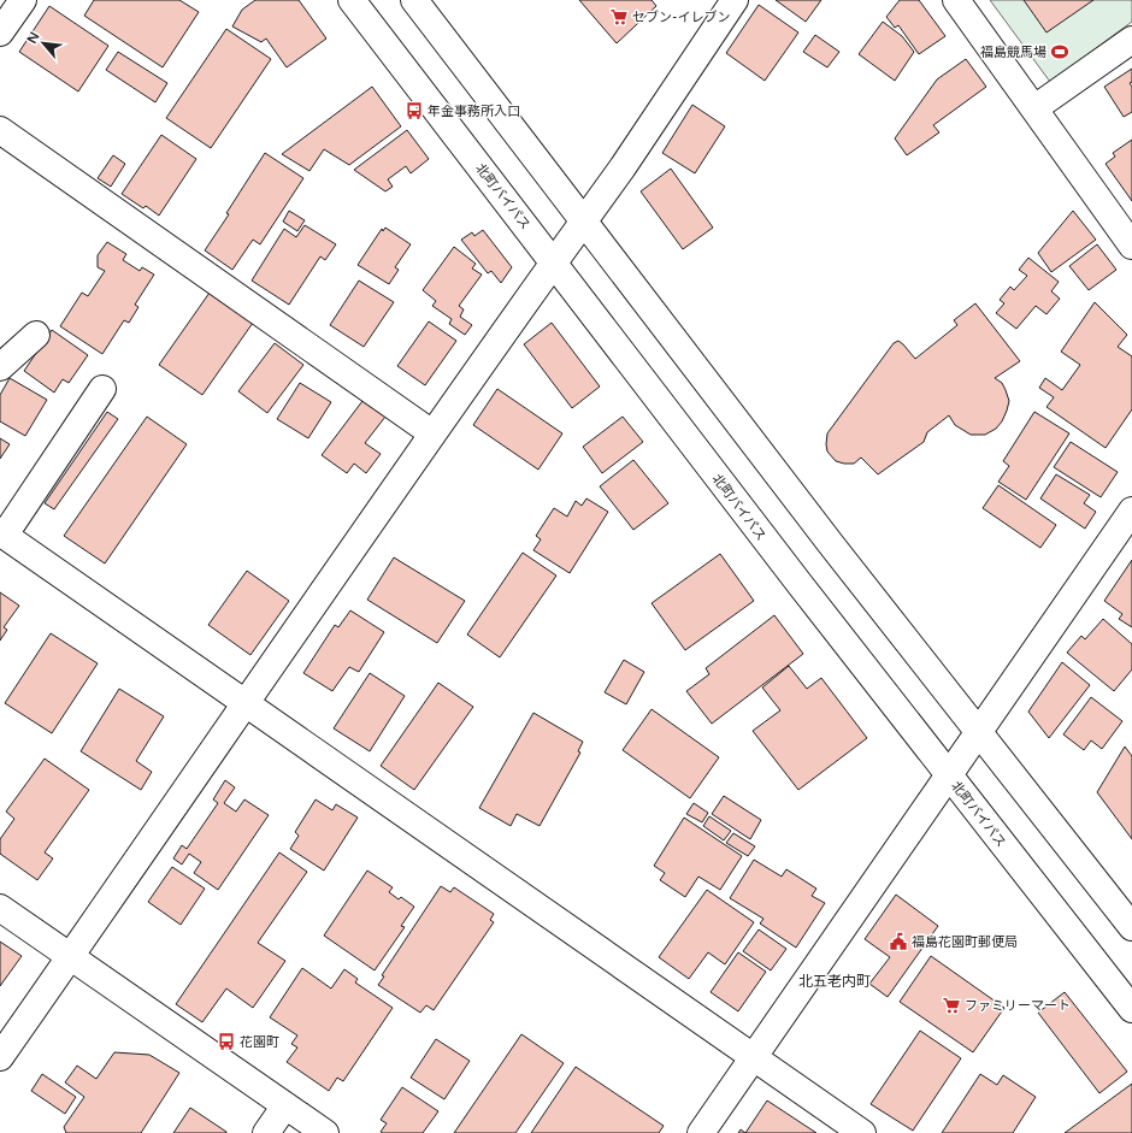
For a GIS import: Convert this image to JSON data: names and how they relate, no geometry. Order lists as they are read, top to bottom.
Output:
{
  "streets": {
    "main road": ["北町バイパス"]
  },
  "districts": ["北五老内町"],
  "places": {
    "supermarket": ["セブン-イレブン", "ファミリーマート"],
    "sports": ["福島競馬場"],
    "bus stop": ["年金事務所入口", "花園町"],
    "public building": ["福島花園町郵便局"]
  },
  "north": "top left"
}
